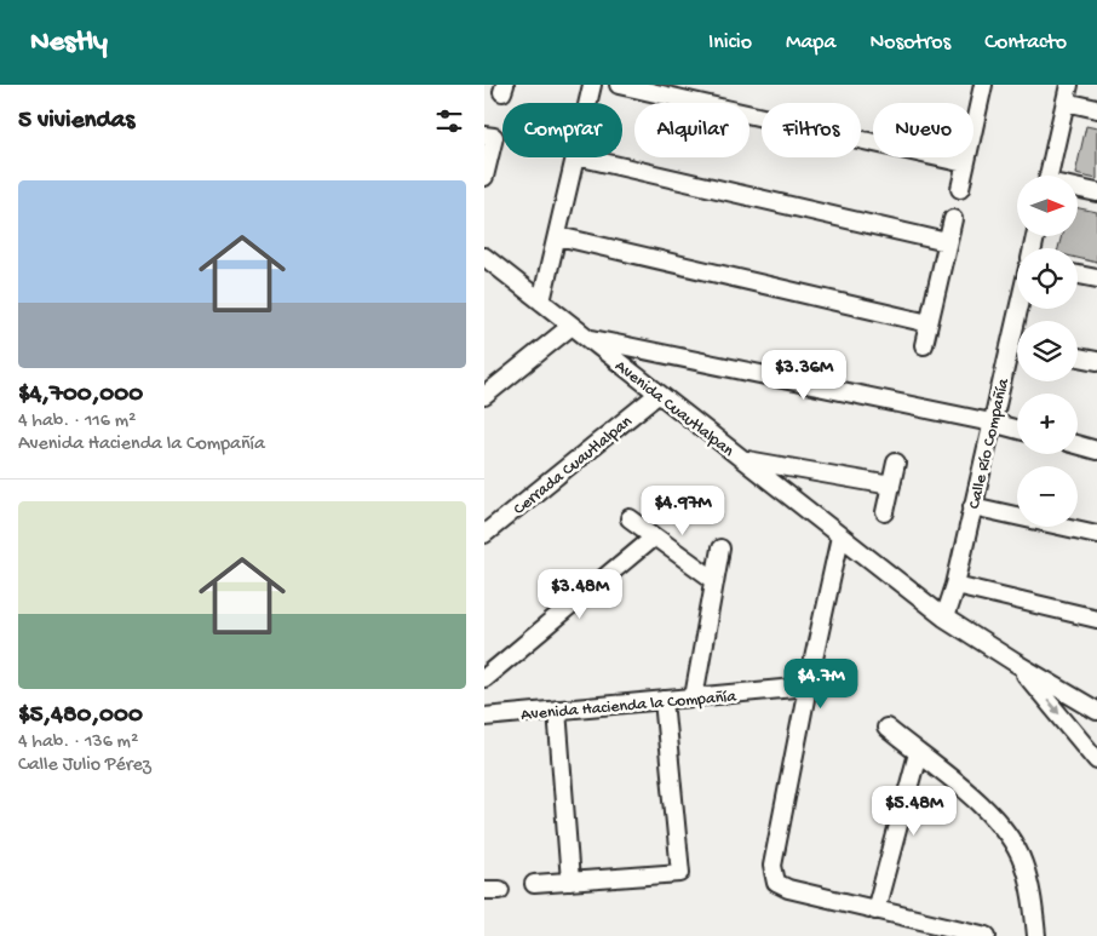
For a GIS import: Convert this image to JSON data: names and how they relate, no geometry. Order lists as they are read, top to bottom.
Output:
{
  "streets": {
    "street": [
      "Avenida Cuautlalpan",
      "Calle Río Compañía",
      "Cerrada Cuautlalpan",
      "Avenida Hacienda la Compañía"
    ]
  },
  "crossings": [
    ["Avenida Cuautlalpan", "Calle Río Compañía"],
    ["Avenida Cuautlalpan", "Cerrada Cuautlalpan"]
  ],
  "north": "right",
  "page": {
    "header": "Nestly",
    "nav": [
      "Inicio",
      "Mapa",
      "Nosotros",
      "Contacto"
    ],
    "heading": "5 viviendas",
    "chip": [
      "Comprar",
      "Alquilar",
      "Filtros",
      "Nuevo"
    ],
    "list": [
      {
        "name": "$4,700,000",
        "note": "4 hab. · 116 m² · Avenida Hacienda la Compañía"
      },
      {
        "name": "$5,480,000",
        "note": "4 hab. · 136 m² · Calle Julio Pérez"
      }
    ],
    "map_buttons": ["+", "−"],
    "price": [
      "$3.36M",
      "$4.97M",
      "$3.48M",
      "$4.7M",
      "$5.48M"
    ]
  }
}
